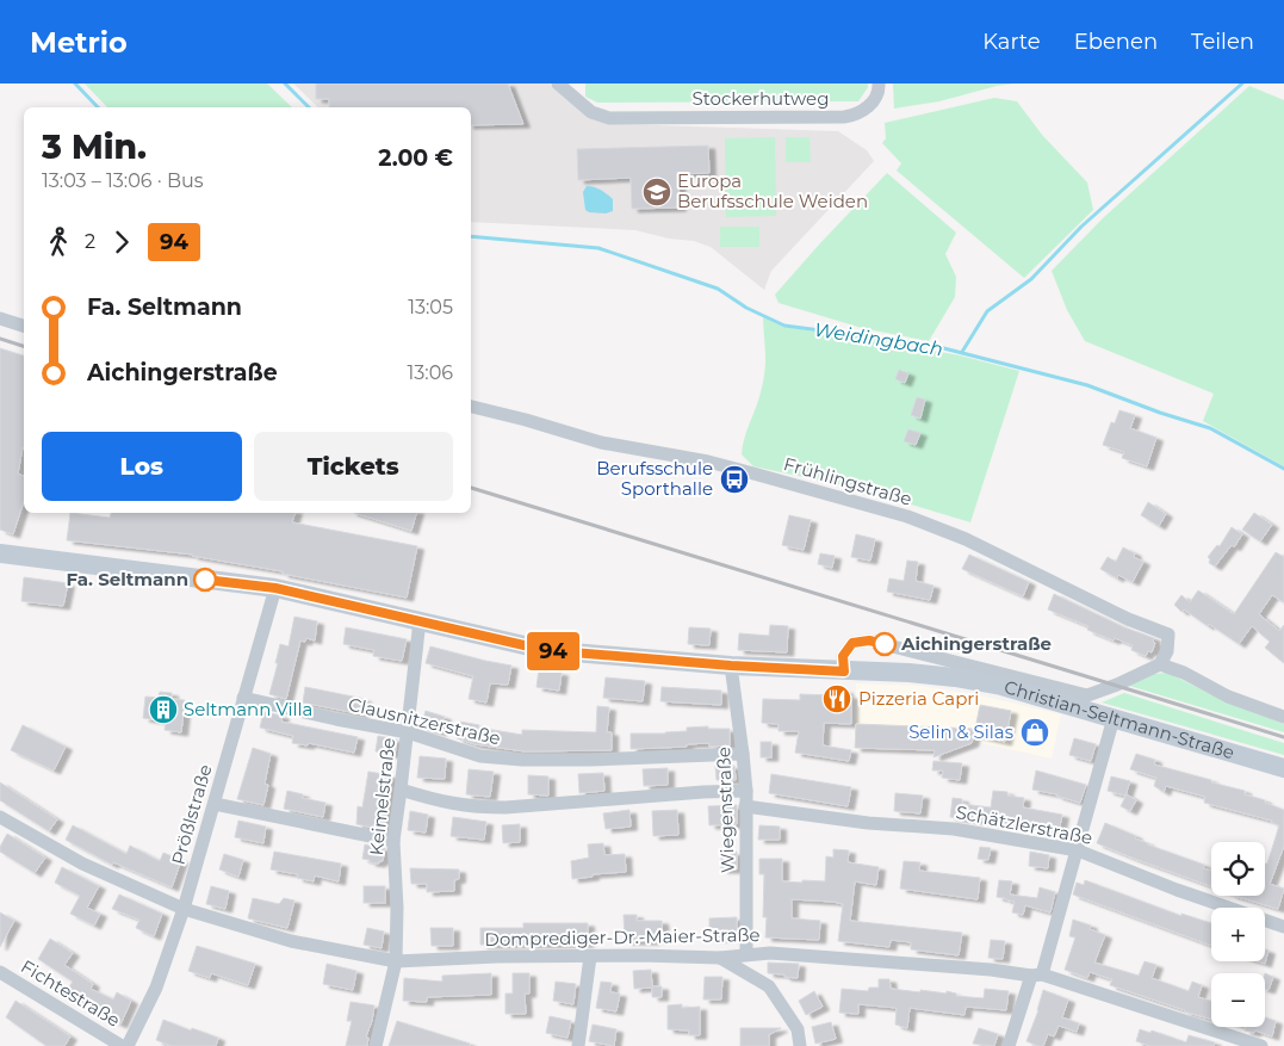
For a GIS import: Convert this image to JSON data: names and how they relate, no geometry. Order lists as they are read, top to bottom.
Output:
{
  "streets": {
    "main road": ["Christian-Seltmann-Straße"],
    "street": [
      "Stockerhutweg",
      "Frühlingstraße",
      "Clausnitzerstraße",
      "Keimelstraße",
      "Wiegenstraße",
      "Prößlstraße",
      "Schätzlerstraße",
      "Domprediger-Dr.-Maier-Straße",
      "Fichtestraße"
    ]
  },
  "crossings": [
    ["Christian-Seltmann-Straße", "Keimelstraße"],
    ["Christian-Seltmann-Straße", "Wiegenstraße"],
    ["Christian-Seltmann-Straße", "Prößlstraße"],
    ["Clausnitzerstraße", "Keimelstraße"],
    ["Clausnitzerstraße", "Wiegenstraße"],
    ["Clausnitzerstraße", "Prößlstraße"],
    ["Keimelstraße", "Domprediger-Dr.-Maier-Straße"],
    ["Wiegenstraße", "Schätzlerstraße"],
    ["Wiegenstraße", "Domprediger-Dr.-Maier-Straße"],
    ["Prößlstraße", "Domprediger-Dr.-Maier-Straße"]
  ],
  "water": ["Weidingbach"],
  "places": {
    "school or university": ["Europa Berufsschule Weiden"],
    "bus stop": ["Berufsschule Sporthalle"],
    "other": ["Fa. Seltmann", "Aichingerstraße"],
    "restaurant": ["Pizzeria Capri"],
    "building": ["Seltmann Villa"],
    "shop": ["Selin & Silas"]
  },
  "lines": ["bus line 94"],
  "page": {
    "header": "Metrio",
    "nav": ["Karte", "Ebenen", "Teilen"],
    "on_map": "94",
    "heading": ["3 Min.", "13:03 – 13:06 · Bus", "2.00 €"],
    "legs": ["2", "94"],
    "list": [
      {
        "name": "Fa. Seltmann",
        "value": "13:05"
      },
      {
        "name": "Aichingerstraße",
        "value": "13:06"
      }
    ],
    "buttons": ["Los", "Tickets"],
    "map_buttons": ["+", "−"]
  }
}
